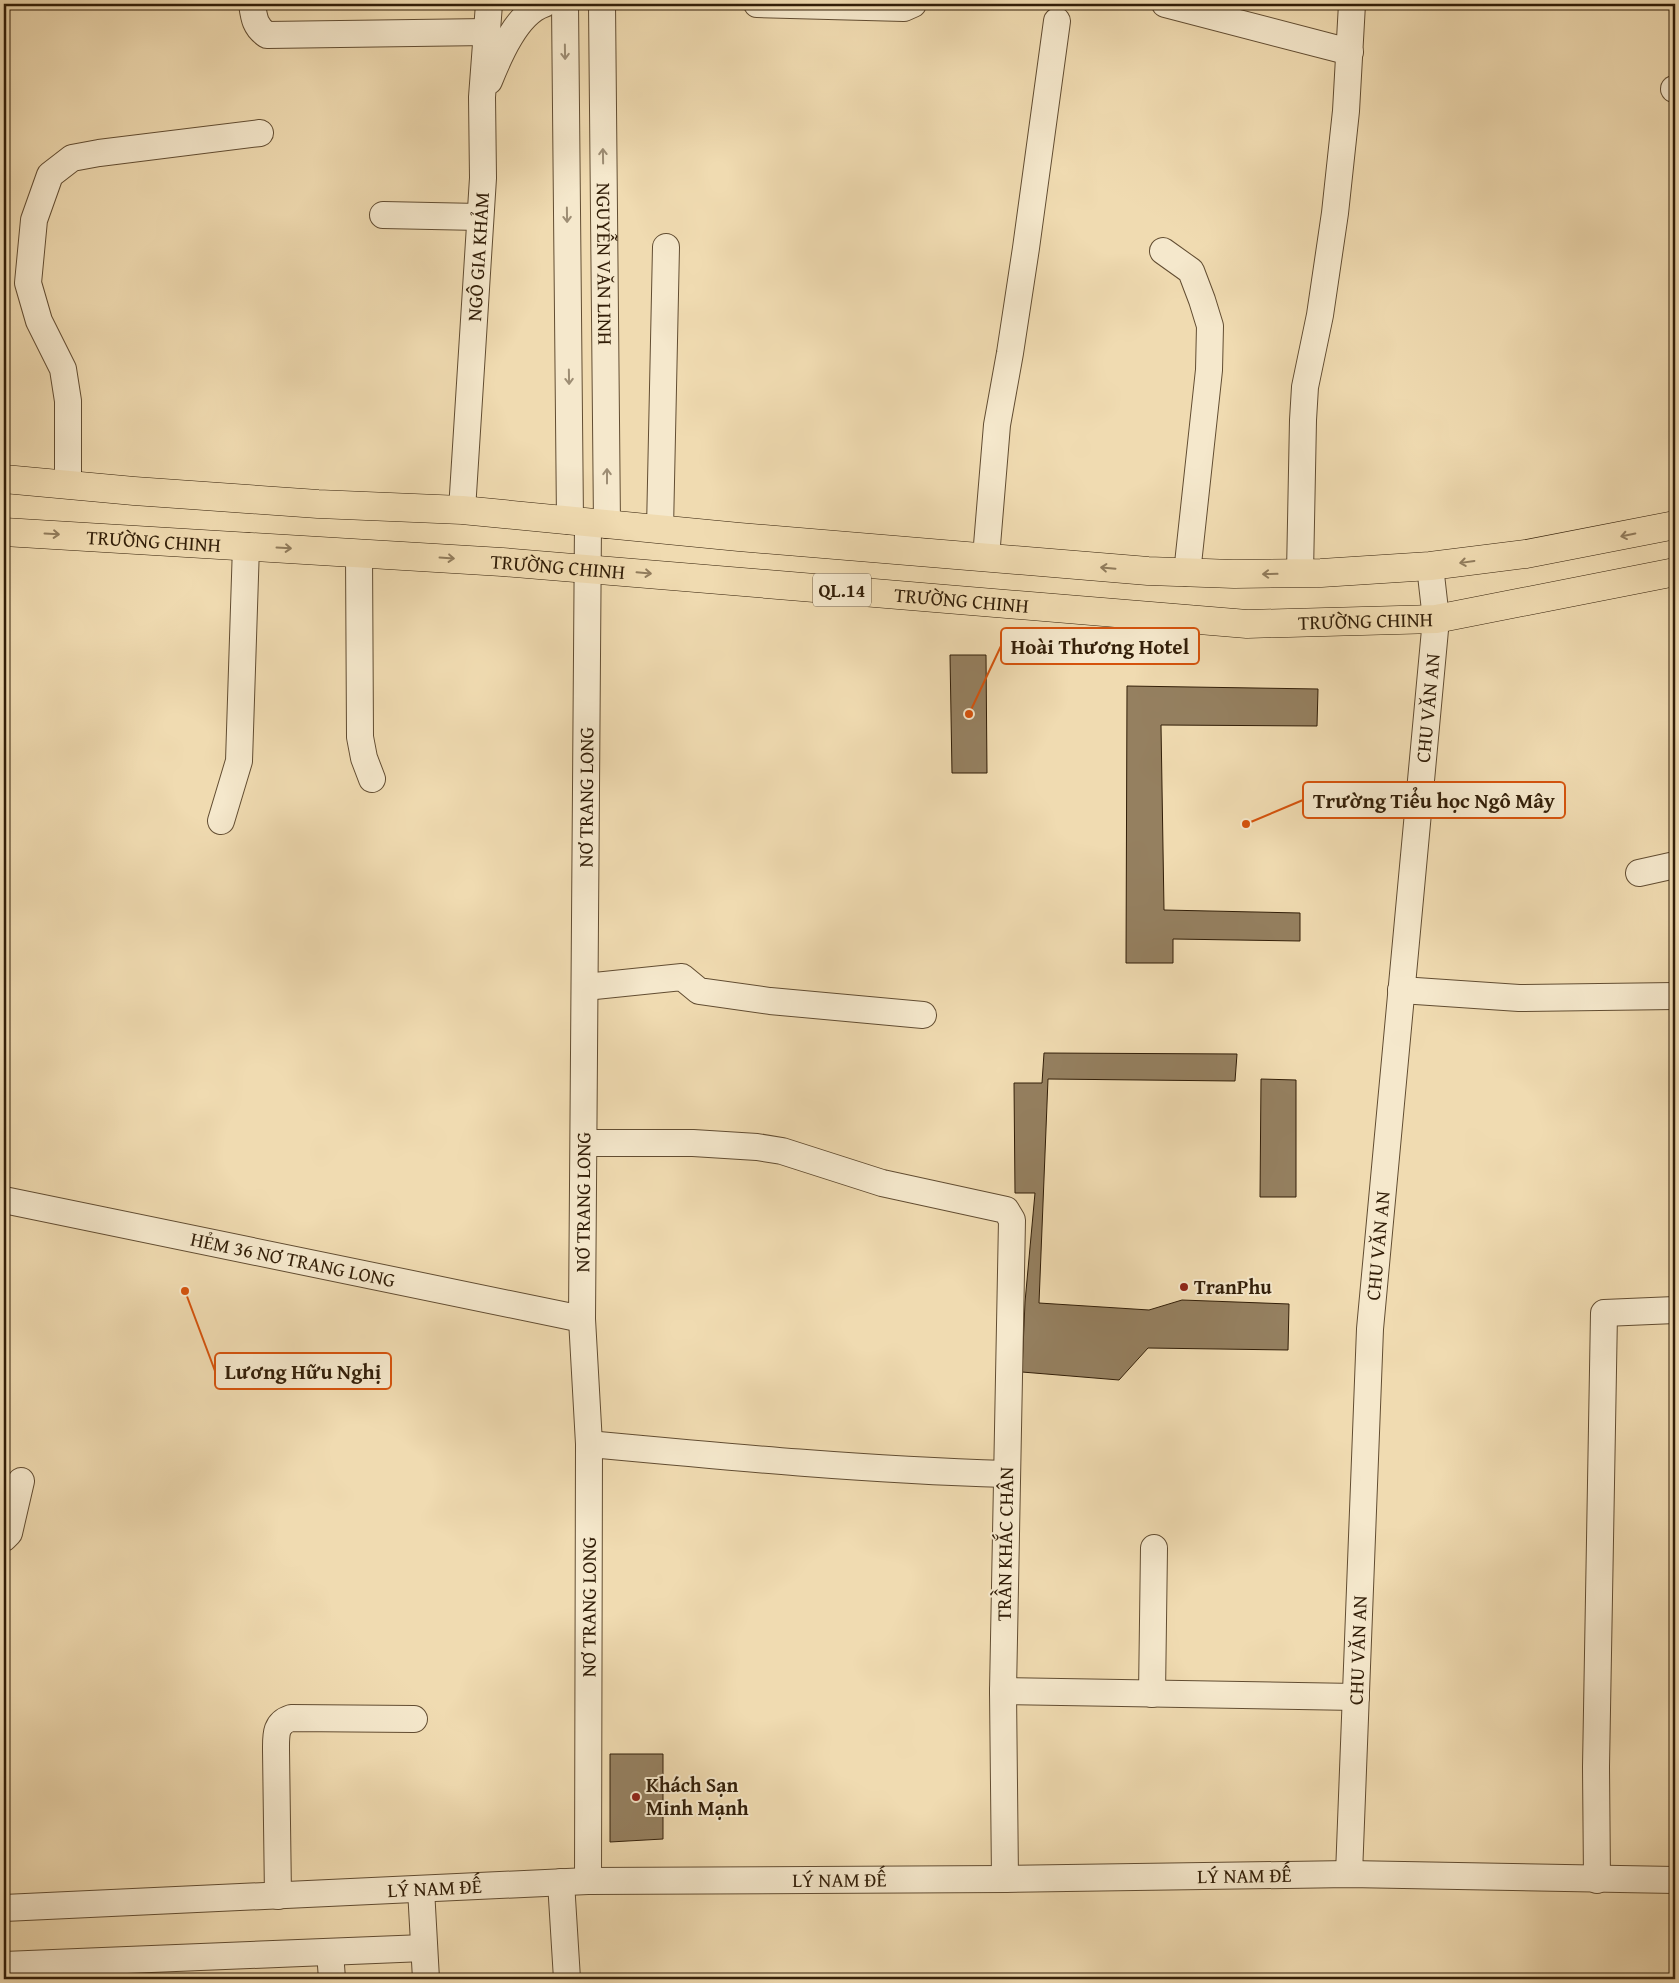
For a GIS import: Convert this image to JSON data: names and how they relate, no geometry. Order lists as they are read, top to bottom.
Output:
{
  "streets": {
    "main road": ["TRƯỜNG CHINH", "QL.14"],
    "street": [
      "NGÔ GIA KHẢM",
      "NGUYỄN VĂN LINH",
      "CHU VĂN AN",
      "NƠ TRANG LONG",
      "HẺM 36 NƠ TRANG LONG",
      "TRẦN KHẮC CHÂN",
      "LÝ NAM ĐẾ"
    ]
  },
  "crossings": [
    ["NGÔ GIA KHẢM", "QL.14"],
    ["NGUYỄN VĂN LINH", "QL.14"],
    ["NGUYỄN VĂN LINH", "NƠ TRANG LONG"],
    ["TRƯỜNG CHINH", "CHU VĂN AN"],
    ["TRƯỜNG CHINH", "NƠ TRANG LONG"],
    ["QL.14", "CHU VĂN AN"],
    ["QL.14", "NƠ TRANG LONG"],
    ["CHU VĂN AN", "LÝ NAM ĐẾ"],
    ["NƠ TRANG LONG", "HẺM 36 NƠ TRANG LONG"],
    ["NƠ TRANG LONG", "TRẦN KHẮC CHÂN"],
    ["NƠ TRANG LONG", "LÝ NAM ĐẾ"],
    ["TRẦN KHẮC CHÂN", "LÝ NAM ĐẾ"]
  ],
  "places": [
    "Hoài Thương Hotel",
    "Trường Tiểu học Ngô Mây",
    "TranPhu",
    "Lương Hữu Nghị",
    "Khách Sạn Minh Mạnh"
  ]
}
